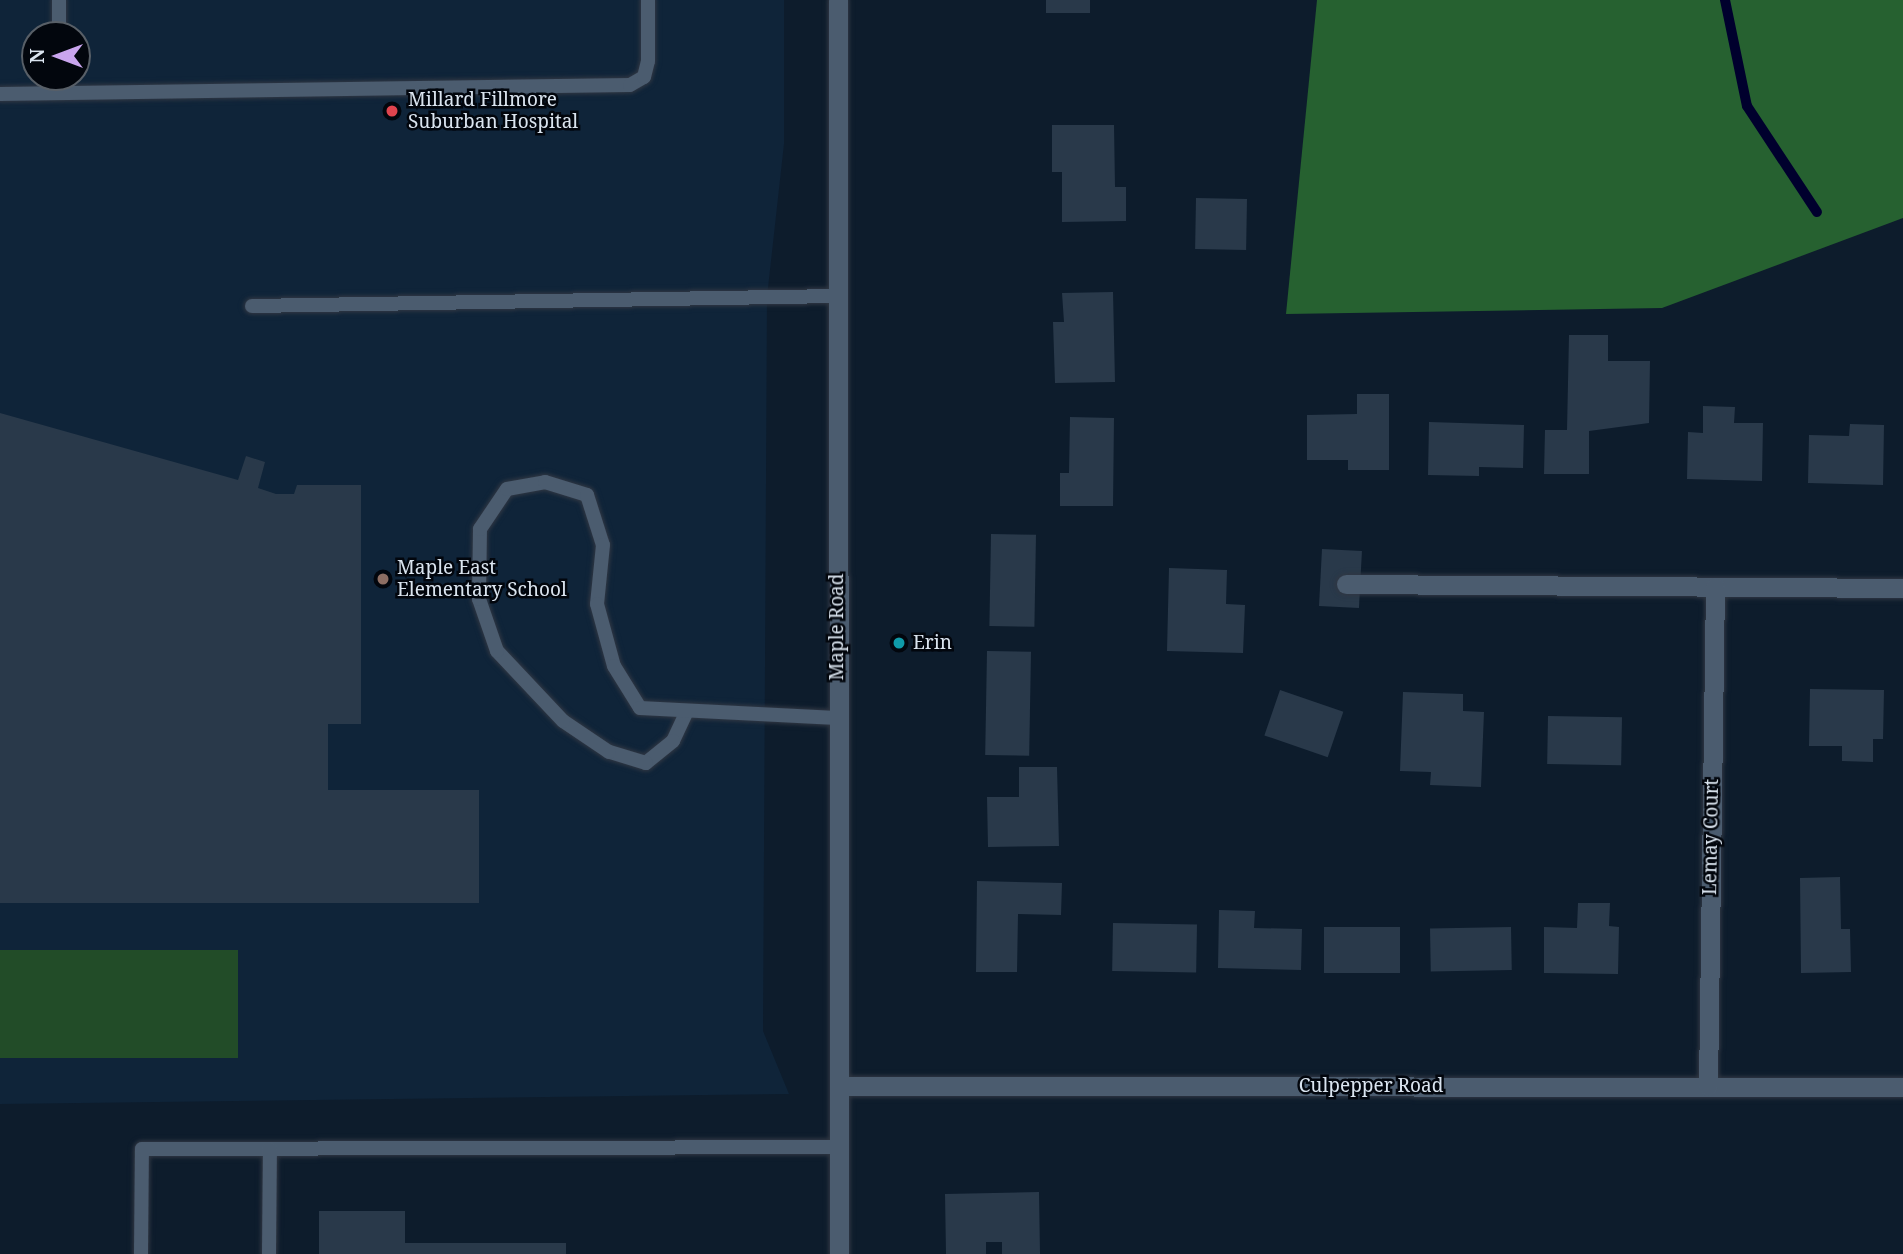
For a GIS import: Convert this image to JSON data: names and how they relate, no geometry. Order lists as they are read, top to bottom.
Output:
{
  "streets": {
    "street": ["Maple Road", "Lemay Court", "Culpepper Road"]
  },
  "crossings": [
    ["Maple Road", "Culpepper Road"],
    ["Lemay Court", "Culpepper Road"]
  ],
  "places": ["Millard Fillmore Suburban Hospital", "Maple East Elementary School", "Erin"],
  "north": "left"
}
